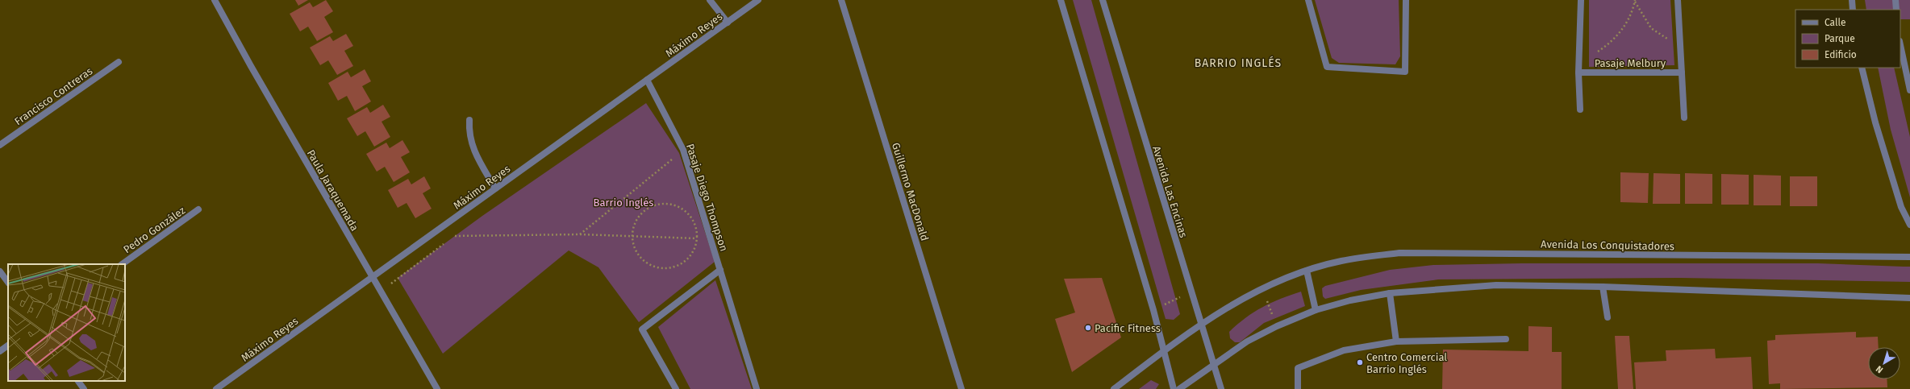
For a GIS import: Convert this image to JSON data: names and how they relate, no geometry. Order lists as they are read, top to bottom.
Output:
{
  "streets": {
    "street": [
      "Máximo Reyes",
      "Pasaje Melbury",
      "Francisco Contreras",
      "Paula Jaraquemada",
      "Guillermo MacDonald",
      "Avenida Las Encinas",
      "Pasaje Diego Thompson",
      "Pedro González",
      "Avenida Los Conquistadores"
    ]
  },
  "crossings": [
    ["Máximo Reyes", "Paula Jaraquemada"],
    ["Máximo Reyes", "Pasaje Diego Thompson"],
    ["Avenida Las Encinas", "Avenida Los Conquistadores"]
  ],
  "districts": ["BARRIO INGLÉS"],
  "parks": ["Barrio Inglés"],
  "places": ["Pacific Fitness", "Centro Comercial Barrio Inglés"],
  "legend": ["Calle", "Parque", "Edificio"],
  "north": "bottom left"
}
